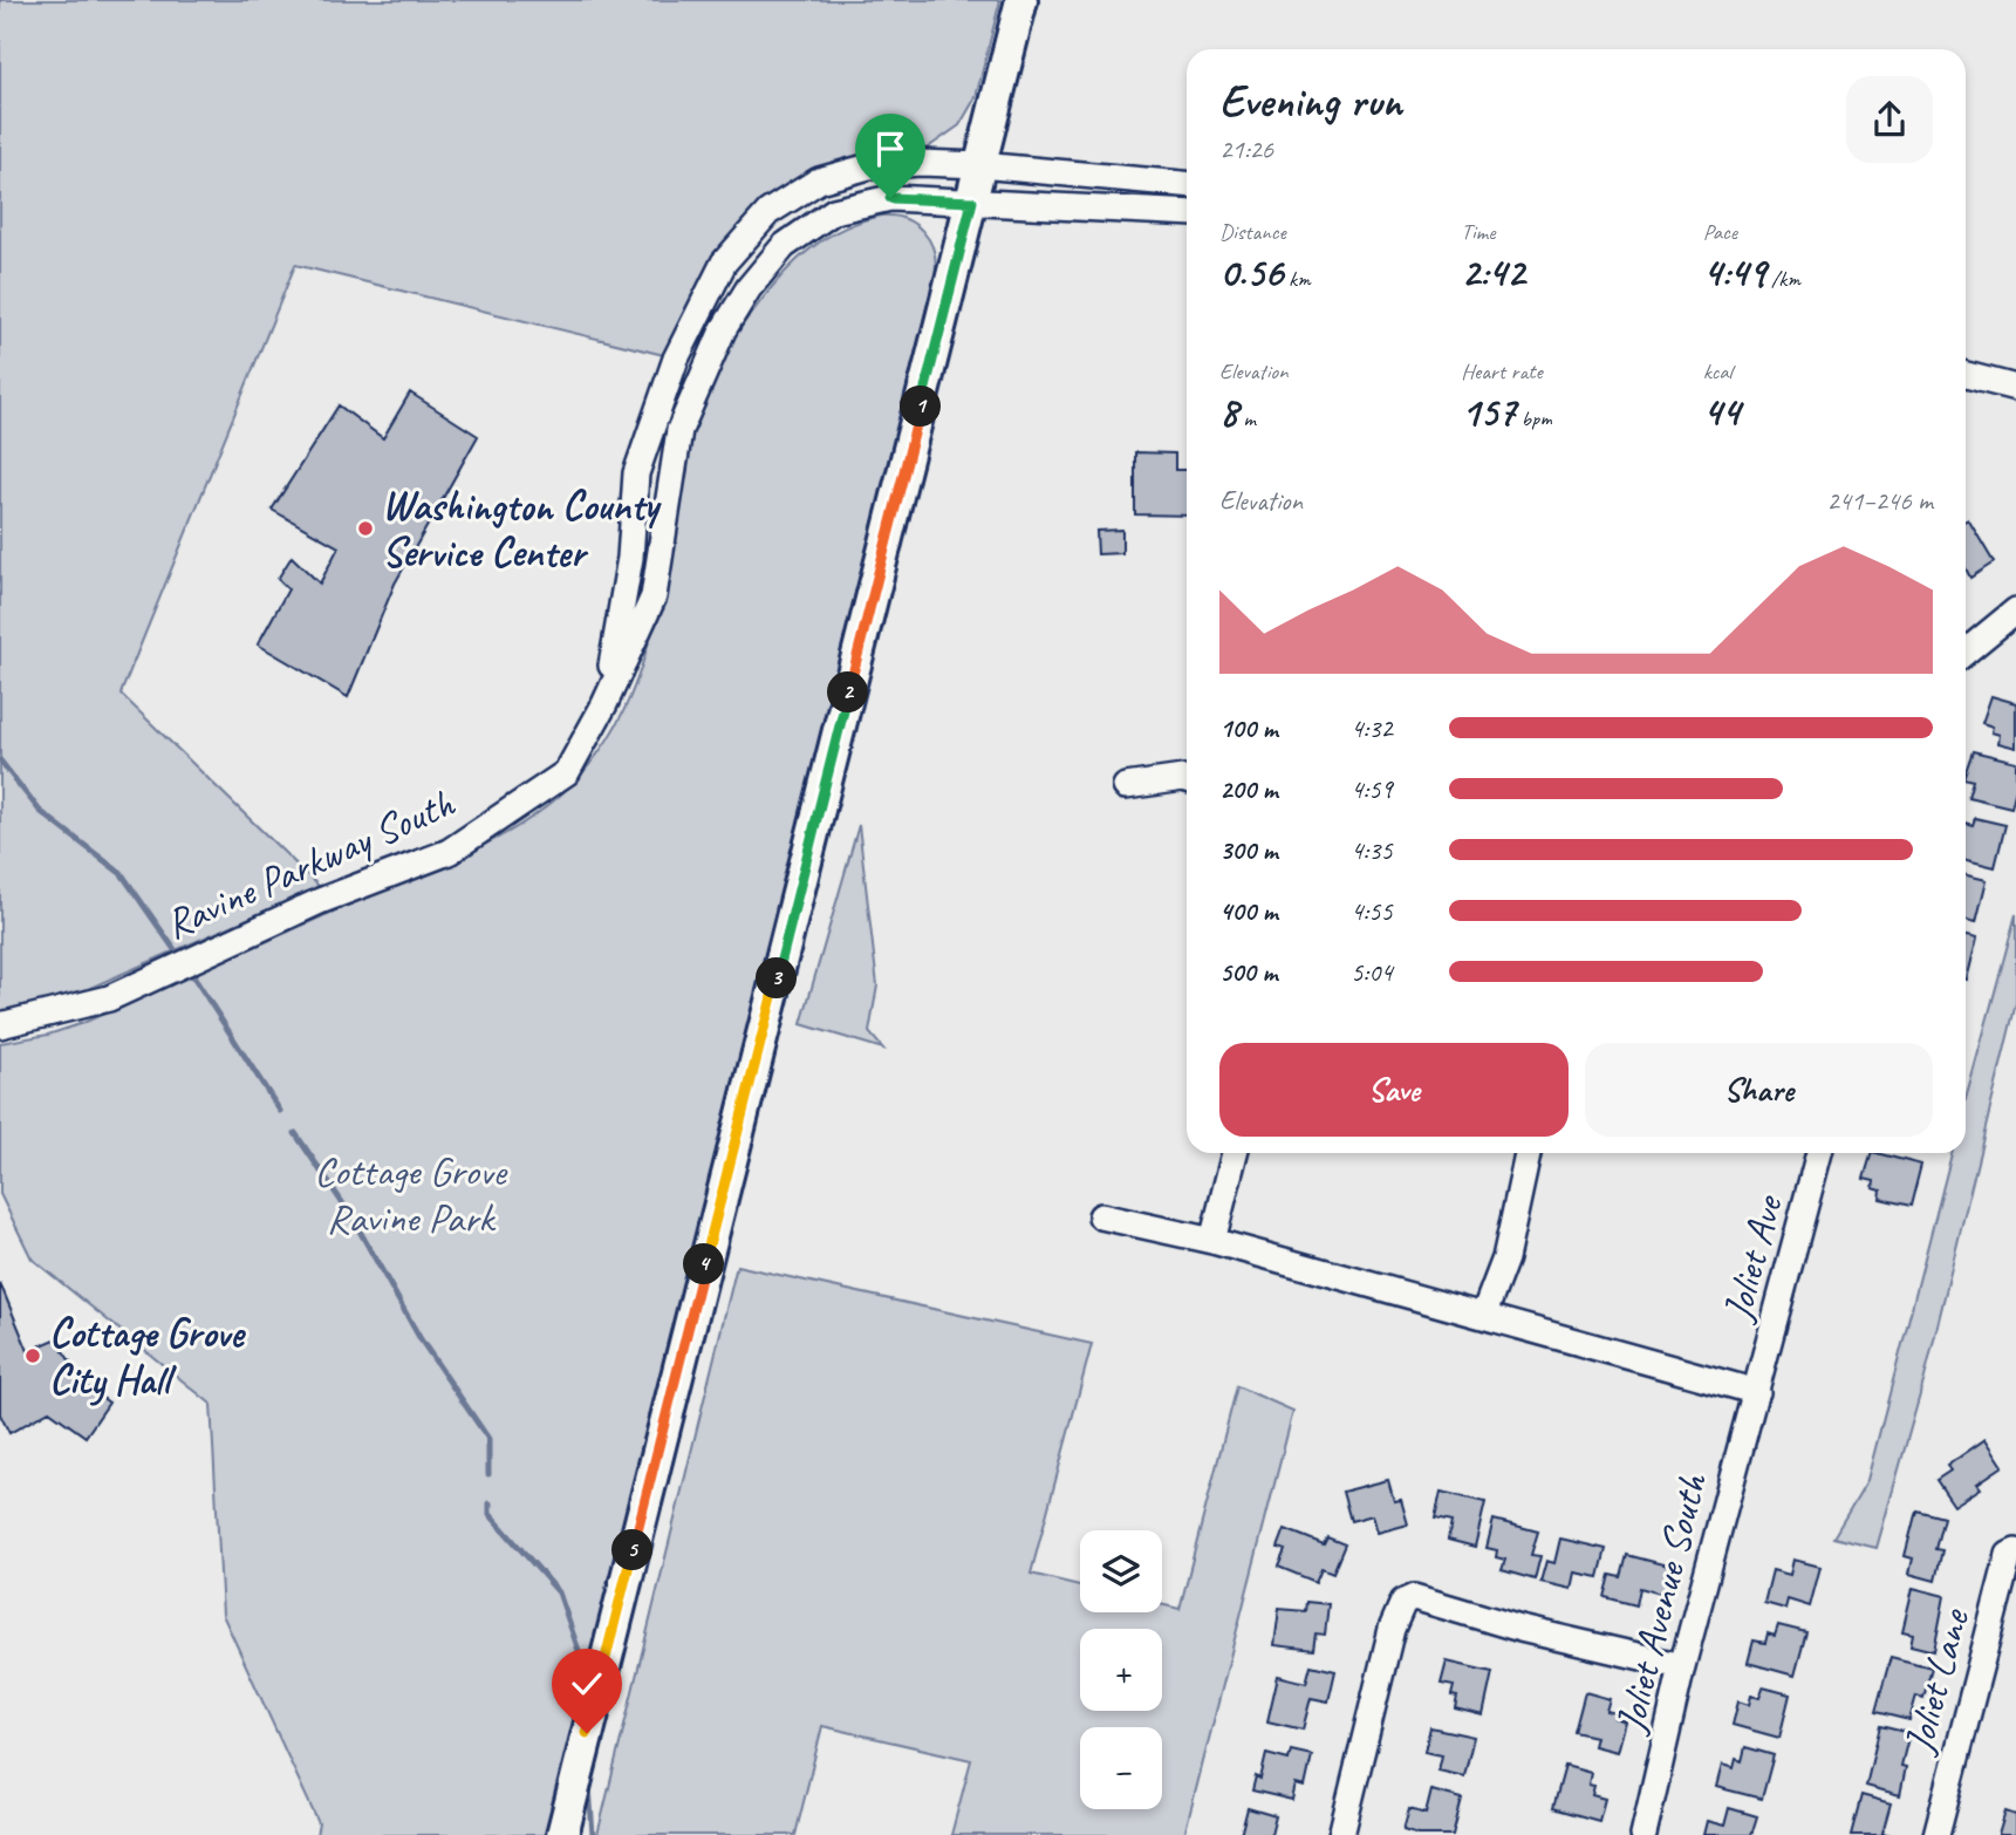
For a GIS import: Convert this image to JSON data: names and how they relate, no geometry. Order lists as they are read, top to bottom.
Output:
{
  "streets": {
    "street": [
      "Ravine Parkway South",
      "Joliet Ave",
      "Joliet Avenue South",
      "Joliet Lane"
    ]
  },
  "crossings": [
    ["Joliet Ave", "Joliet Avenue South"]
  ],
  "parks": ["Cottage Grove Ravine Park"],
  "places": ["Washington County Service Center", "Cottage Grove City Hall"],
  "page": {
    "heading": ["Evening run", "21:26"],
    "stats": [
      ["Distance", "0.56 km"],
      ["Time", "2:42"],
      ["Pace", "4:49 /km"],
      ["Elevation", "8 m"],
      ["Heart rate", "157 bpm"],
      ["kcal", "44"]
    ],
    "pins": [
      "1",
      "2",
      "3",
      "4",
      "5"
    ],
    "chart": ["Elevation", "241–246 m"],
    "list": [
      {
        "name": "100 m",
        "note": "4:32"
      },
      {
        "name": "200 m",
        "note": "4:59"
      },
      {
        "name": "300 m",
        "note": "4:35"
      },
      {
        "name": "400 m",
        "note": "4:55"
      },
      {
        "name": "500 m",
        "note": "5:04"
      }
    ],
    "buttons": ["Save", "Share"],
    "map_buttons": ["+", "−"]
  }
}
